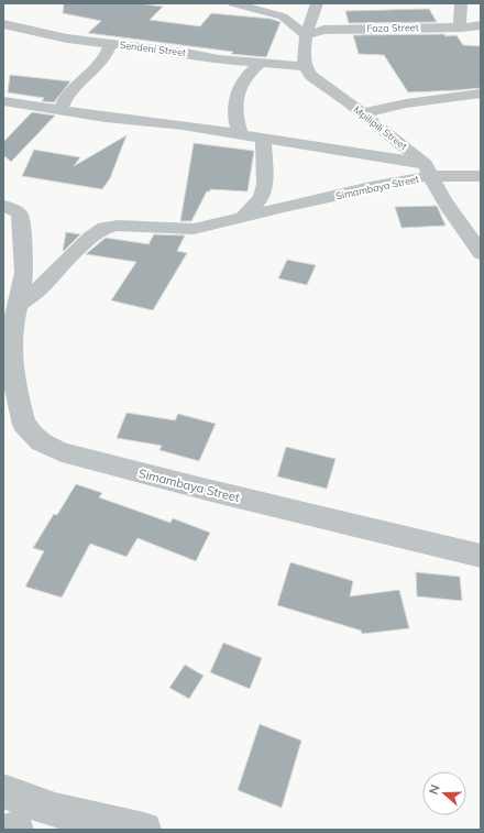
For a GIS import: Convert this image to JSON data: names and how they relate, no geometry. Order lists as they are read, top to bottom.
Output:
{
  "streets": {
    "street": [
      "Faza Street",
      "Sendeni Street",
      "Mpilipili Street",
      "Simambaya Street"
    ]
  },
  "crossings": [
    ["Sendeni Street", "Mpilipili Street"],
    ["Mpilipili Street", "Simambaya Street"]
  ],
  "north": "left"
}
